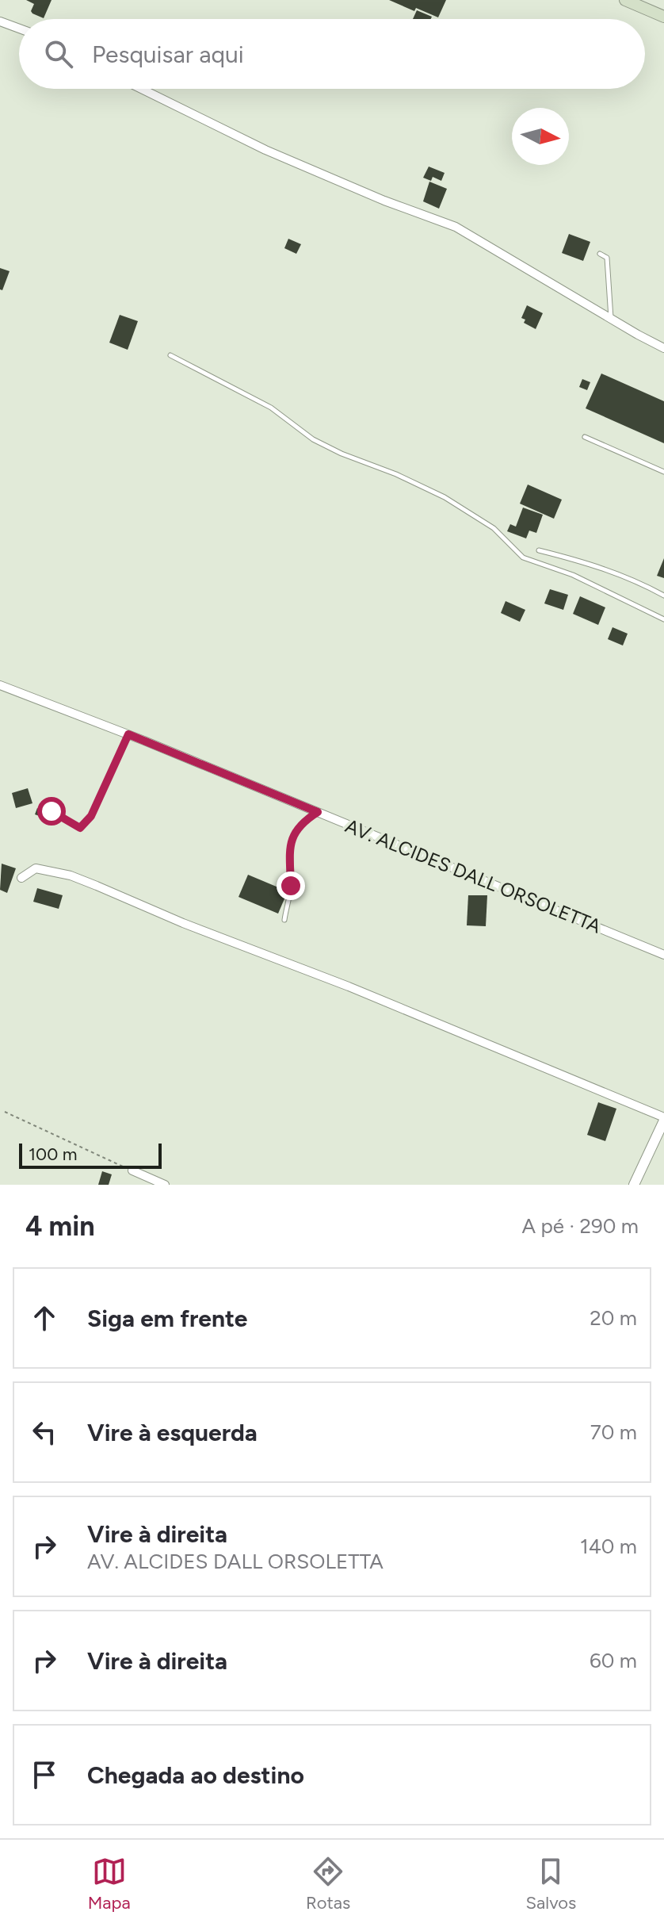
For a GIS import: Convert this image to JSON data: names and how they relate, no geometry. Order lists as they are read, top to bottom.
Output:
{
  "streets": {
    "street": ["AV. ALCIDES DALL ORSOLETTA"]
  },
  "scale_bar": "100 m",
  "north": "right",
  "page": {
    "search": "Pesquisar aqui",
    "scale": "100 m",
    "heading": ["4 min", "A pé · 290 m"],
    "list": [
      ["Siga em frente", "20 m"],
      ["Vire à esquerda", "70 m"],
      ["Vire à direita", "AV. ALCIDES DALL ORSOLETTA", "140 m"],
      ["Vire à direita", "60 m"],
      "Chegada ao destino"
    ],
    "nav": ["Mapa", "Rotas", "Salvos"]
  }
}
